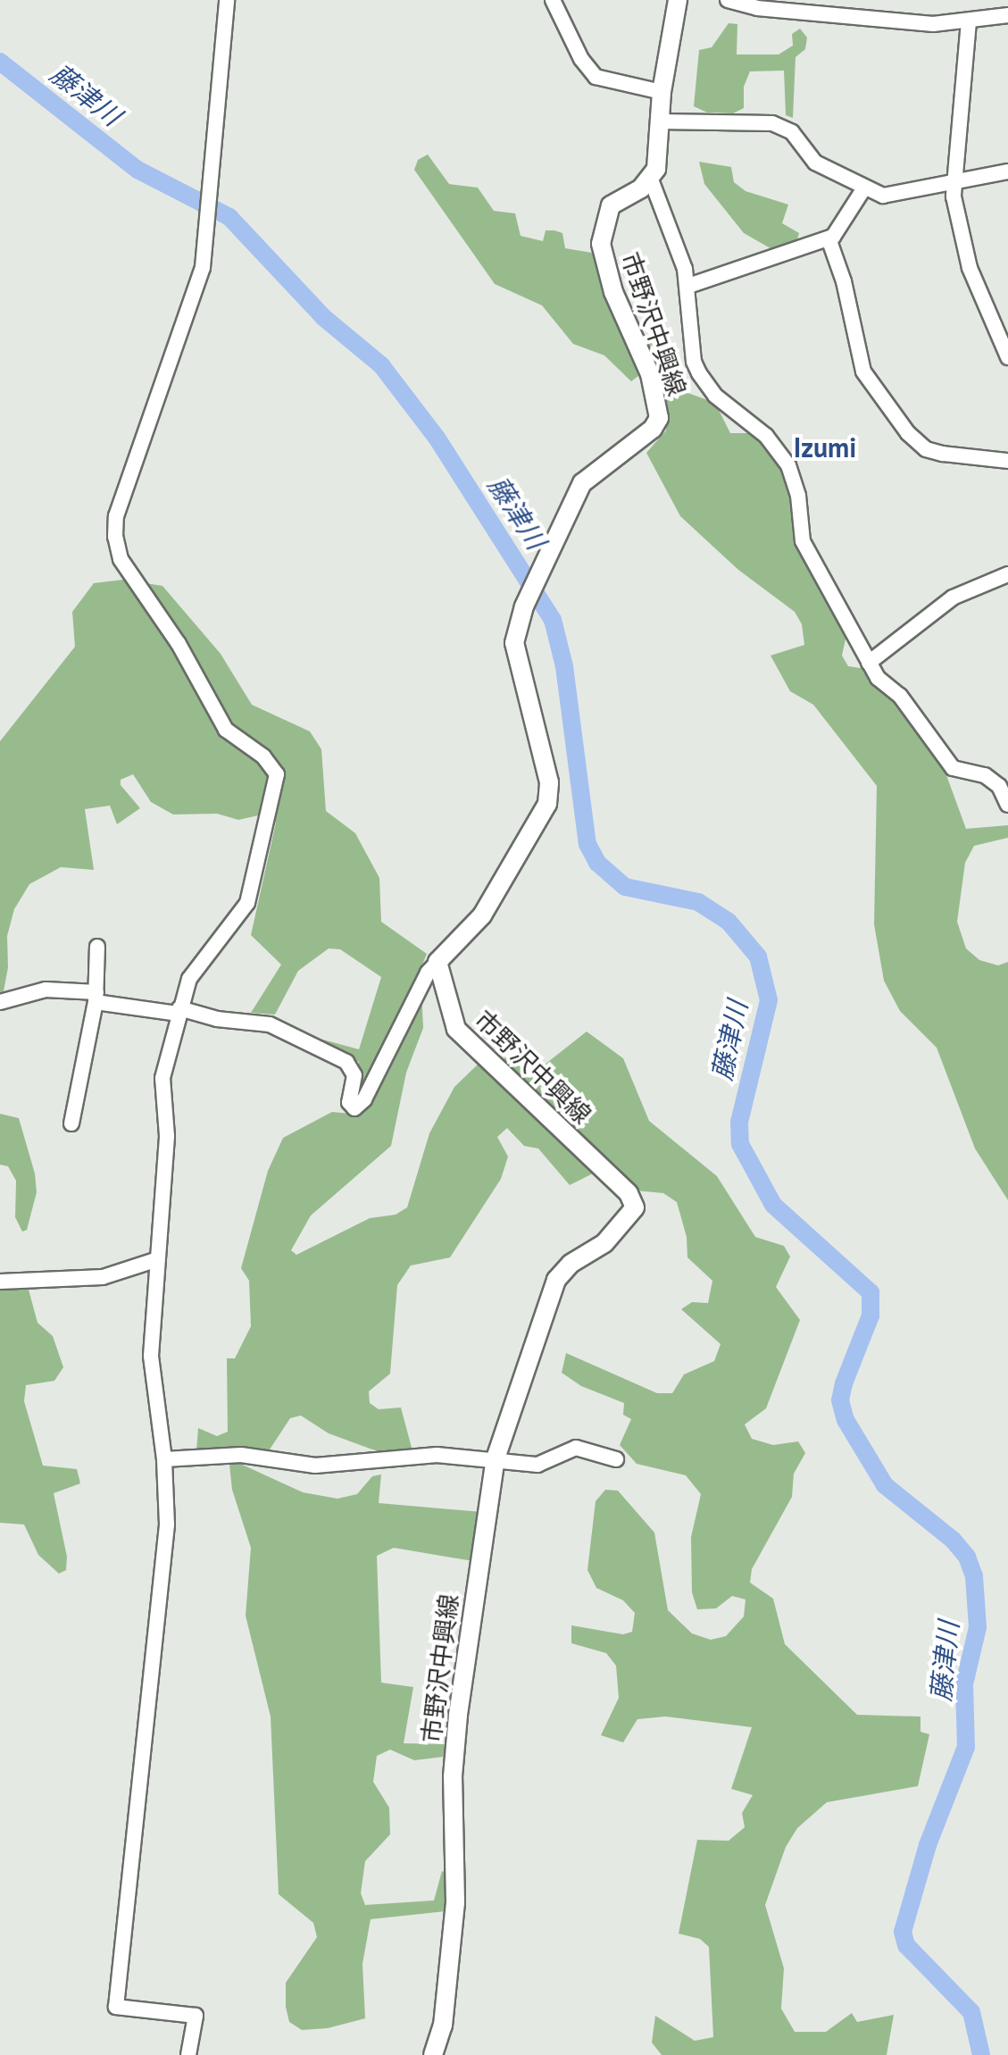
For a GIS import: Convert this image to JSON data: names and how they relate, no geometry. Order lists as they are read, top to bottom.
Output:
{
  "streets": {
    "main road": ["市野沢中興線"]
  },
  "districts": ["Izumi"],
  "water": ["藤津川"]
}
